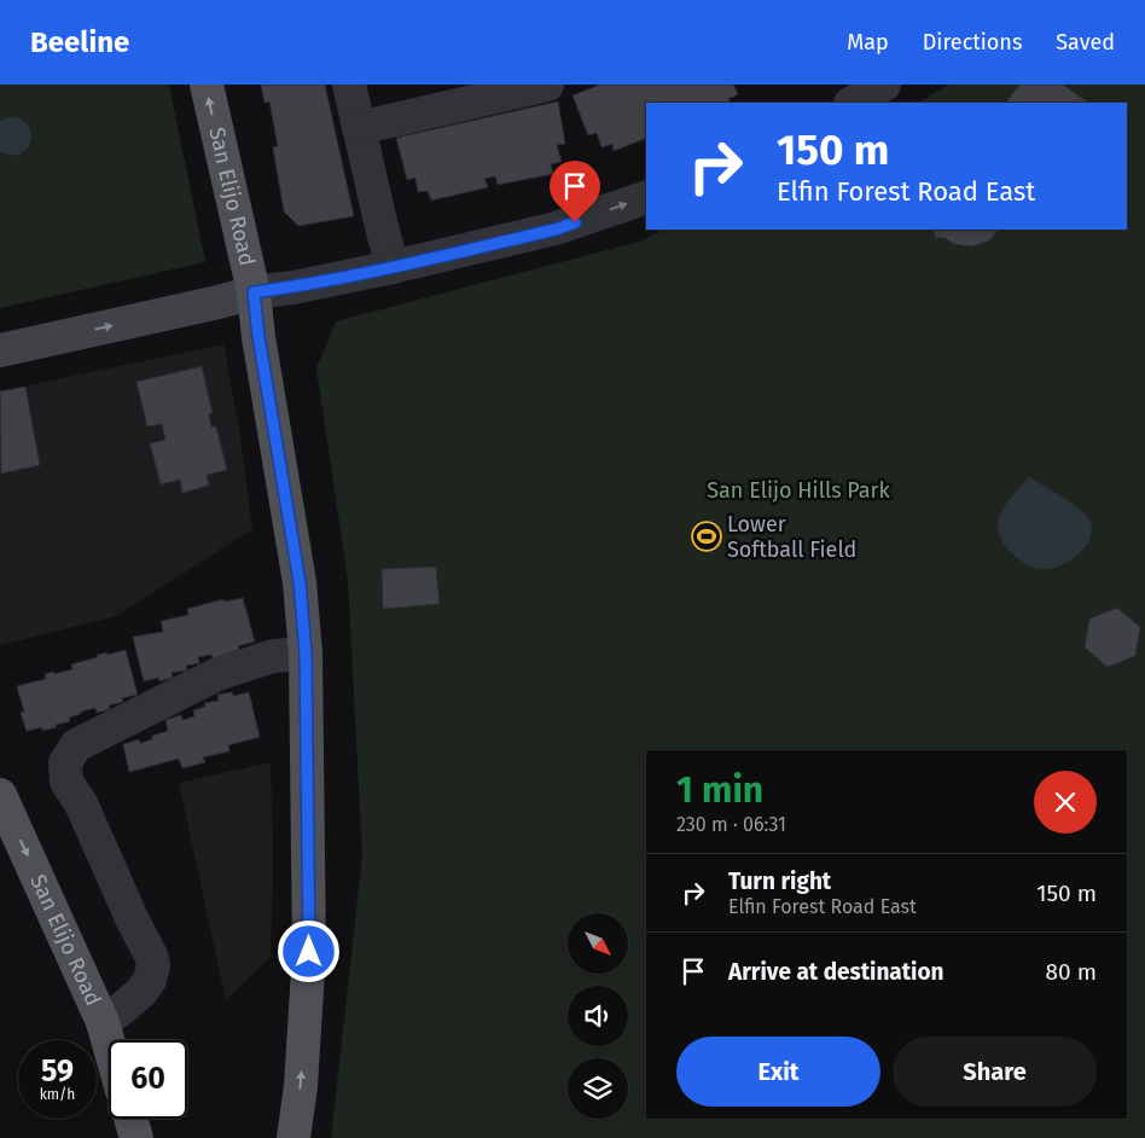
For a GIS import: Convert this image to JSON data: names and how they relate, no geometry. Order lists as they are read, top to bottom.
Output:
{
  "streets": {
    "main road": ["San Elijo Road"]
  },
  "parks": ["San Elijo Hills Park"],
  "places": {
    "sports": ["Lower Softball Field"]
  },
  "north": "bottom right",
  "page": {
    "header": "Beeline",
    "nav": ["Map", "Directions", "Saved"],
    "turn": ["150 m", "Elfin Forest Road East"],
    "heading": ["1 min", "230 m · 06:31"],
    "list": [
      {
        "name": "Turn right",
        "note": "Elfin Forest Road East",
        "value": "150 m"
      },
      {
        "name": "Arrive at destination",
        "value": "80 m"
      }
    ],
    "buttons": ["Exit", "Share"],
    "speed": "59 km/h",
    "limit": "60"
  }
}
